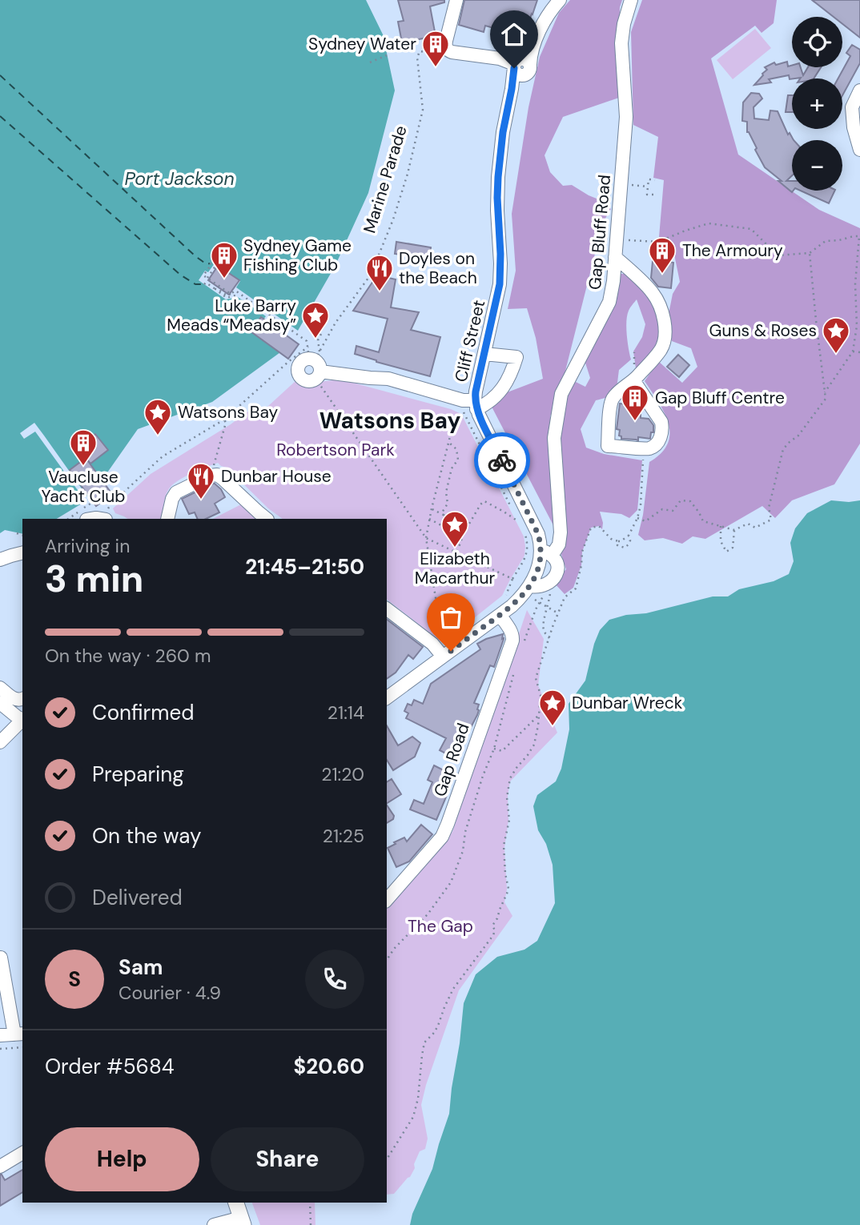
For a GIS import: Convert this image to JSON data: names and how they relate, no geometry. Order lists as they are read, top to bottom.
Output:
{
  "streets": {
    "street": ["Gap Bluff Road", "Cliff Street", "Gap Road"],
    "path": ["Marine Parade"]
  },
  "districts": ["Watsons Bay"],
  "water": ["Port Jackson"],
  "parks": ["Robertson Park", "The Gap"],
  "places": {
    "building": [
      "Sydney Water",
      "The Armoury",
      "Sydney Game Fishing Club",
      "Gap Bluff Centre",
      "Vaucluse Yacht Club"
    ],
    "restaurant": ["Doyles on the Beach", "Dunbar House"],
    "place": [
      "Luke Barry Meads “Meadsy”",
      "Guns & Roses",
      "Watsons Bay",
      "Elizabeth Macarthur",
      "Dunbar Wreck"
    ]
  },
  "page": {
    "map_buttons": ["+", "−"],
    "heading": ["3 min", "Arriving in", "21:45–21:50"],
    "panel": [
      "Sam",
      "Courier · 4.9",
      "Order #5684",
      "$20.60"
    ],
    "bar": "On the way · 260 m",
    "list": [
      ["Confirmed", "21:14"],
      ["Preparing", "21:20"],
      ["On the way", "21:25"],
      "Delivered"
    ],
    "round": "S",
    "buttons": ["Help", "Share"]
  }
}
